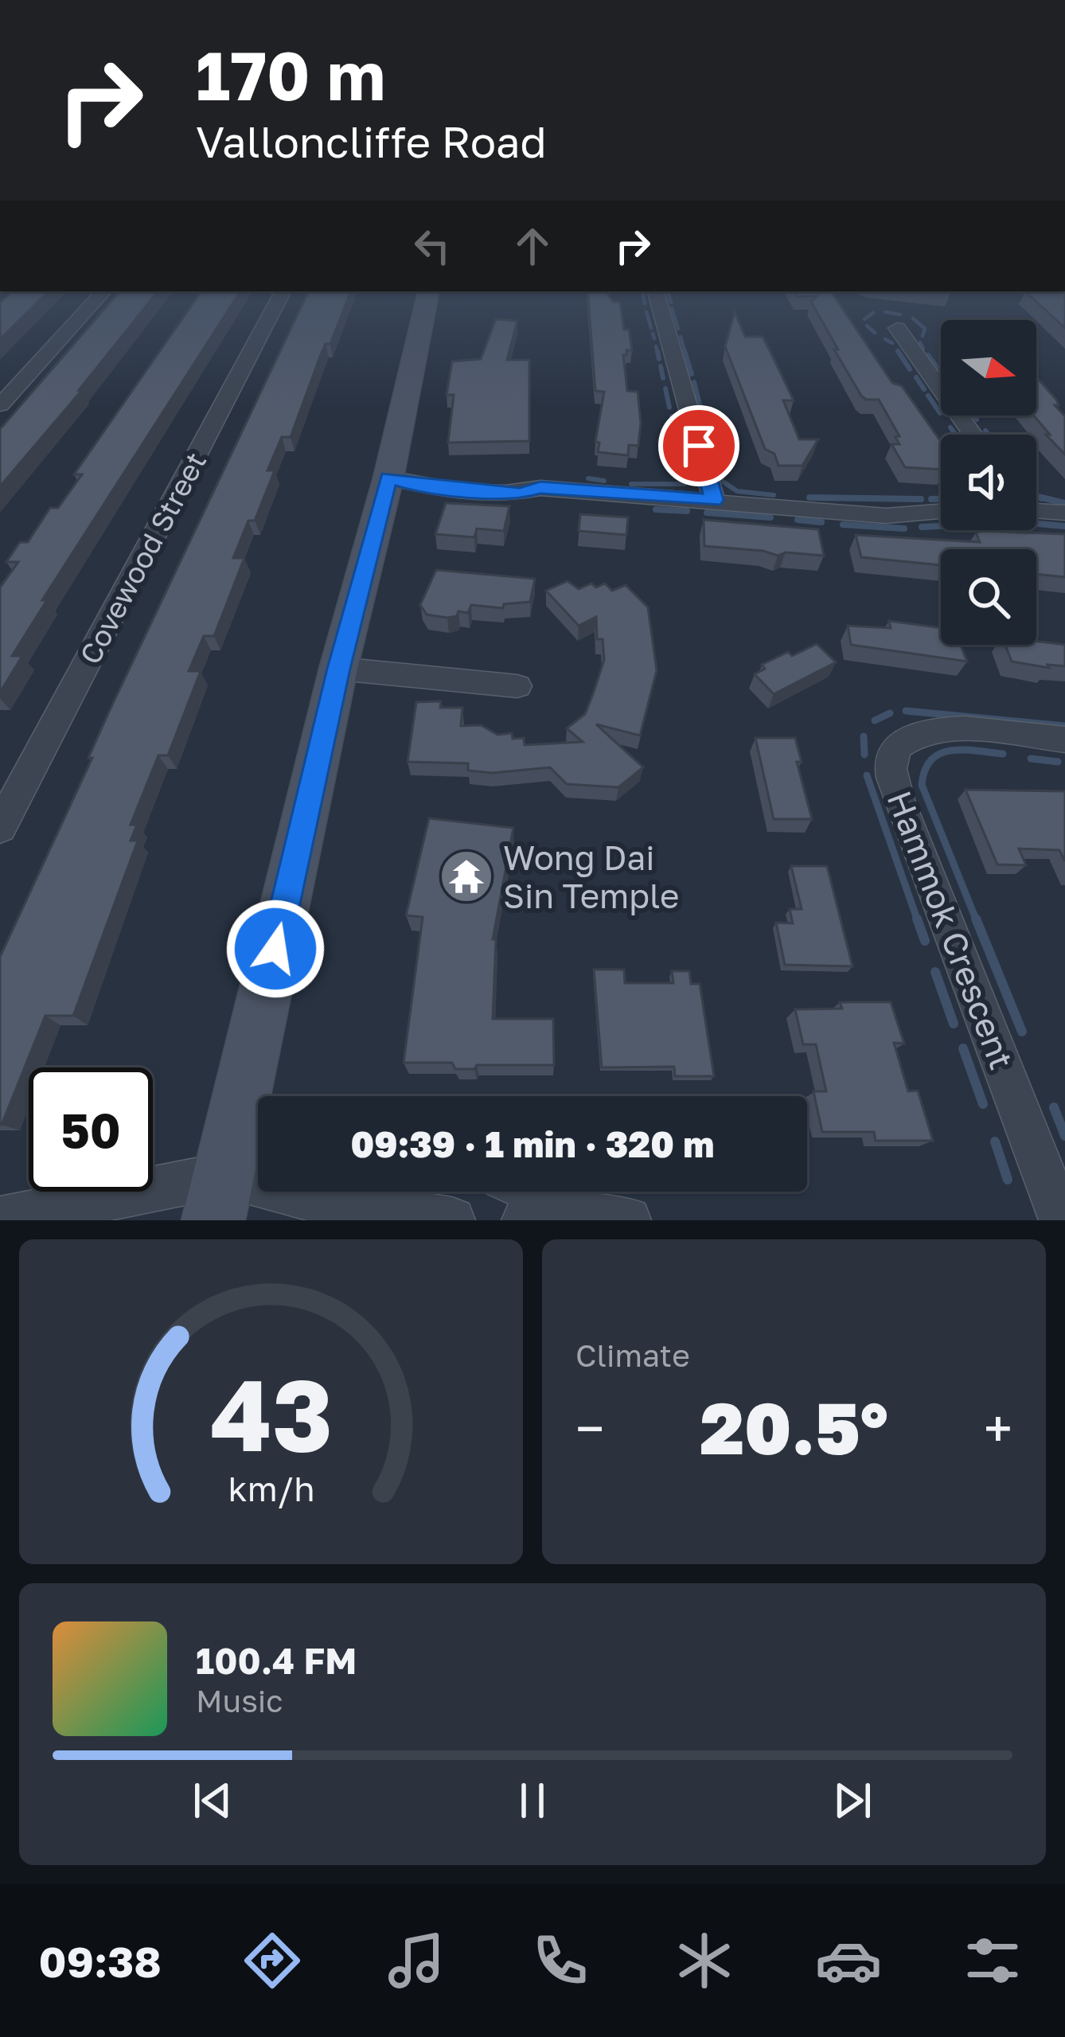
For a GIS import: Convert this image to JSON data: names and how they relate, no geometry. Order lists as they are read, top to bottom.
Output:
{
  "streets": {
    "street": ["Covewood Street", "Hammok Crescent"]
  },
  "places": {
    "temple": ["Wong Dai Sin Temple"]
  },
  "north": "right",
  "page": {
    "turn": ["170 m", "Valloncliffe Road"],
    "limit": "50",
    "trip": "09:39 · 1 min · 320 m",
    "tile": "Climate",
    "heat": ["−", "20.5°", "+"],
    "song": ["100.4 FM", "Music"],
    "tabs": "09:38",
    "gauge": ["43", "km/h"]
  }
}
